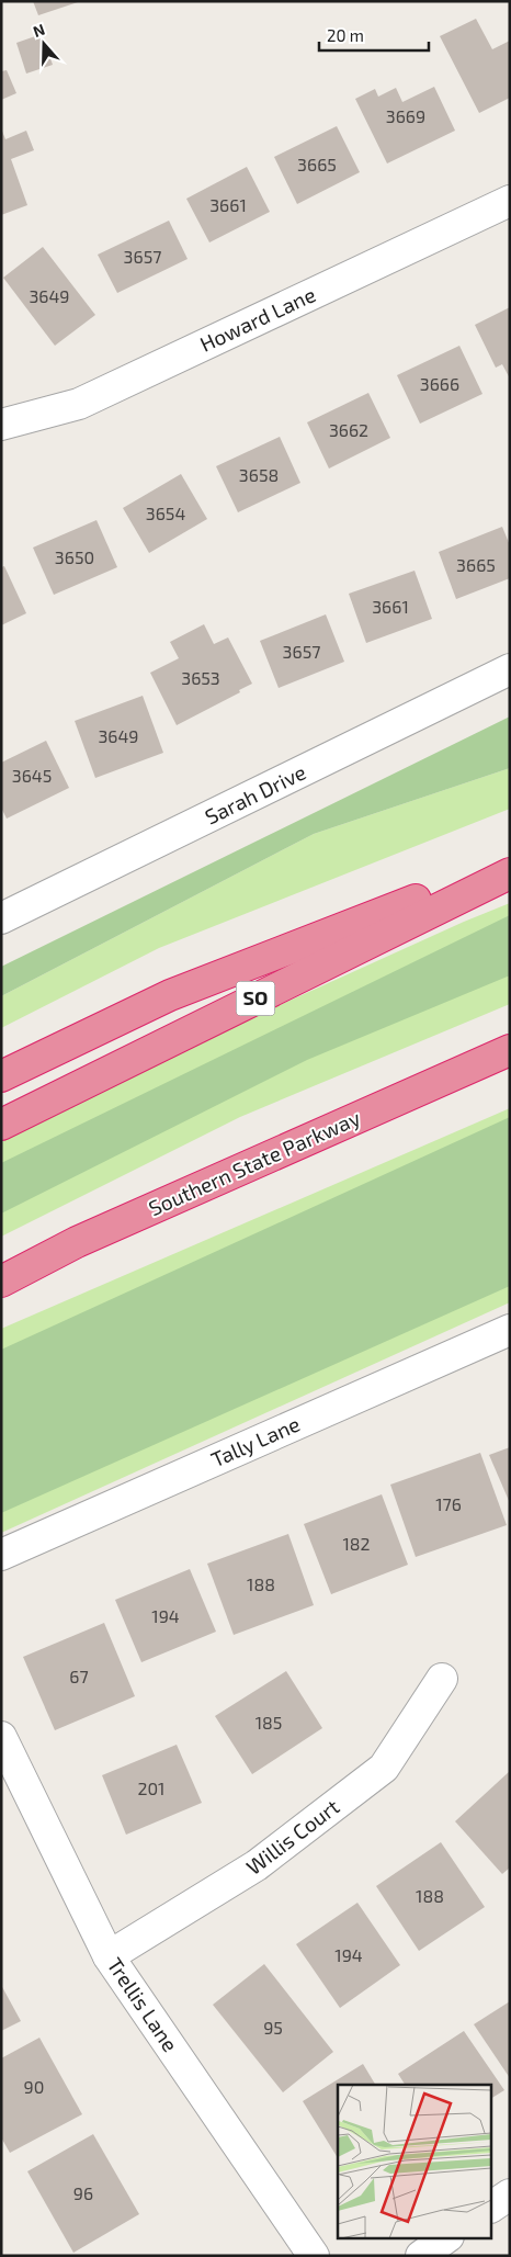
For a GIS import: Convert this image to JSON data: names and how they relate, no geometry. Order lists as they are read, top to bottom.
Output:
{
  "streets": {
    "highway": ["SO", "Southern State Parkway"],
    "street": [
      "Howard Lane",
      "Sarah Drive",
      "Tally Lane",
      "Willis Court",
      "Trellis Lane"
    ]
  },
  "crossings": [
    ["Willis Court", "Trellis Lane"]
  ],
  "house_numbers": [
    "3669",
    "3665",
    "3661",
    "3657",
    "3649",
    "3666",
    "3662",
    "3658",
    "3654",
    "3650",
    "3665",
    "3661",
    "3657",
    "3653",
    "3649",
    "3645",
    "176",
    "182",
    "188",
    "194",
    "67",
    "185",
    "201",
    "188",
    "194",
    "95",
    "90",
    "96"
  ],
  "scale_bar": "20 m",
  "north": "top"
}
